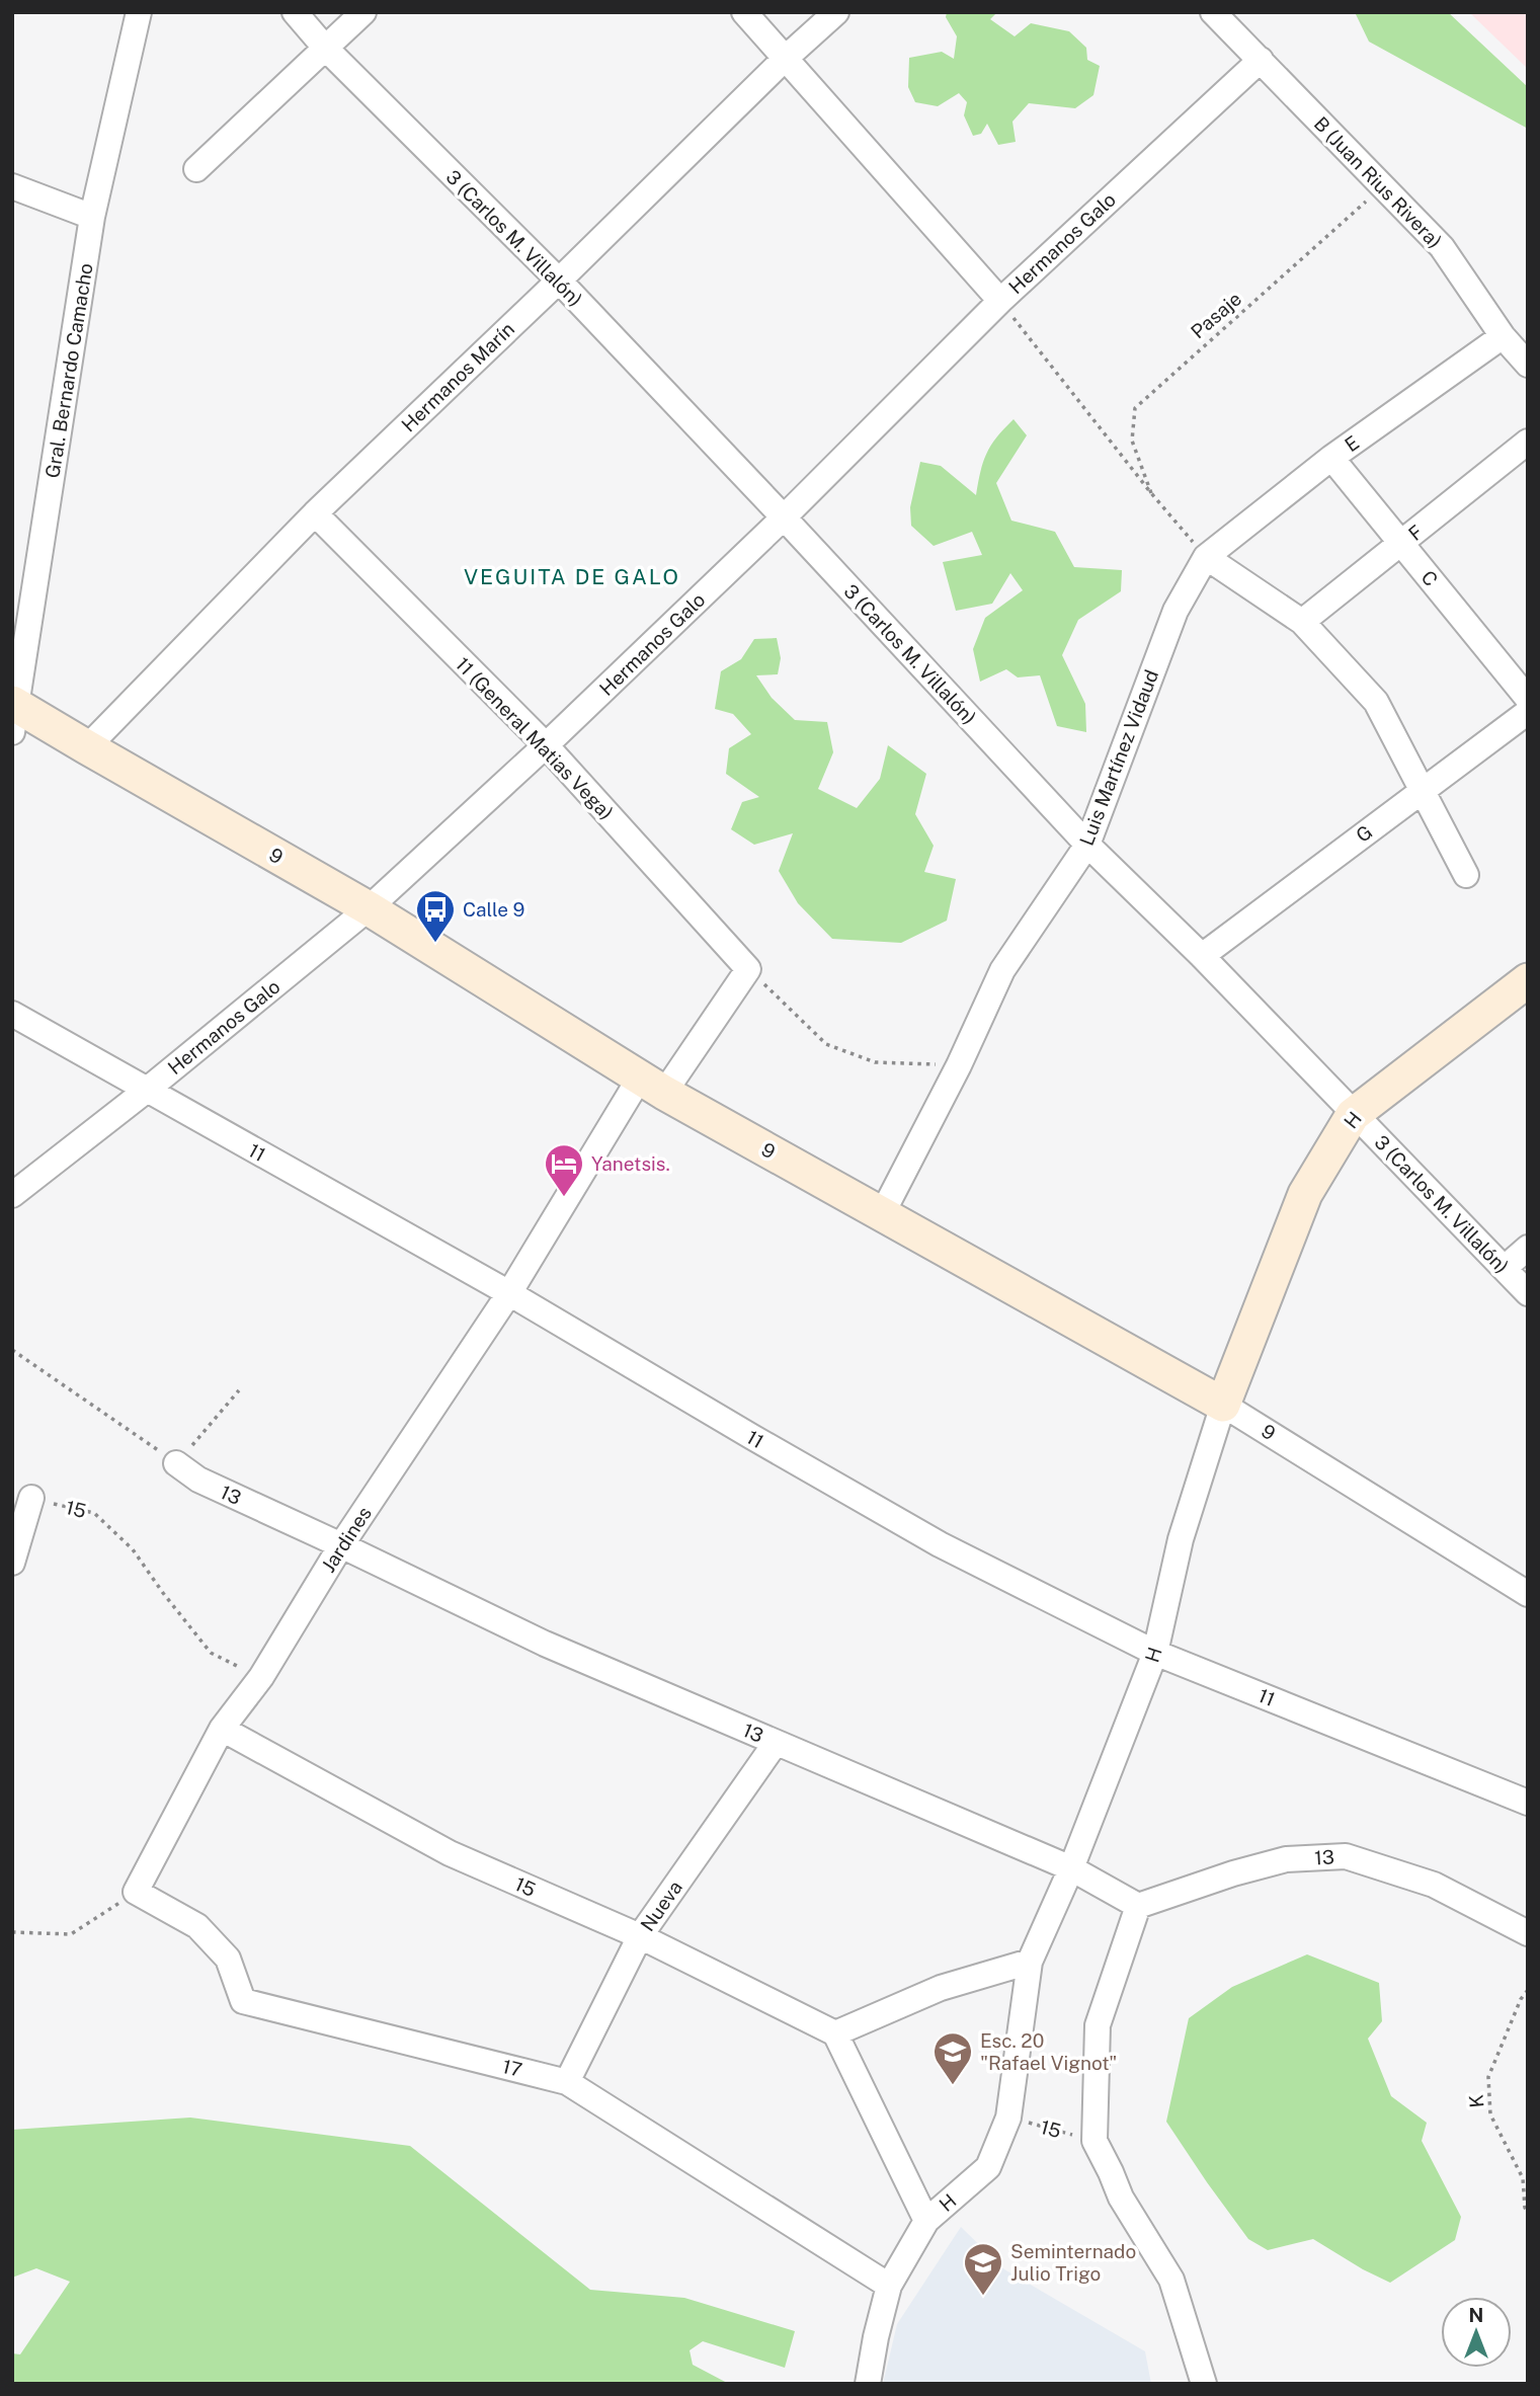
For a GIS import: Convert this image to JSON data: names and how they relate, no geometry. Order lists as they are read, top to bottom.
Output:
{
  "streets": {
    "street": [
      "B (Juan Rius Rivera)",
      "3 (Carlos M. Villalón)",
      "Hermanos Galo",
      "Gral. Bernardo Camacho",
      "Hermanos Marín",
      "E",
      "F",
      "C",
      "11 (General Matias Vega)",
      "Luis Martínez Vidaud",
      "G",
      "9",
      "H",
      "11",
      "13",
      "15",
      "Jardines",
      "Nueva",
      "17"
    ],
    "path": ["Pasaje", "K"]
  },
  "crossings": [
    ["B (Juan Rius Rivera)", "Hermanos Galo"],
    ["B (Juan Rius Rivera)", "Pasaje"],
    ["B (Juan Rius Rivera)", "E"],
    ["3 (Carlos M. Villalón)", "Hermanos Galo"],
    ["3 (Carlos M. Villalón)", "Hermanos Marín"],
    ["3 (Carlos M. Villalón)", "Luis Martínez Vidaud"],
    ["3 (Carlos M. Villalón)", "G"],
    ["3 (Carlos M. Villalón)", "H"],
    ["Hermanos Galo", "11 (General Matias Vega)"],
    ["Hermanos Galo", "9"],
    ["Hermanos Galo", "11"],
    ["Gral. Bernardo Camacho", "9"],
    ["Hermanos Marín", "11 (General Matias Vega)"],
    ["Hermanos Marín", "9"],
    ["E", "C"],
    ["E", "Luis Martínez Vidaud"],
    ["F", "C"],
    ["11 (General Matias Vega)", "Jardines"],
    ["Luis Martínez Vidaud", "9"],
    ["9", "H"],
    ["9", "Jardines"],
    ["H", "11"],
    ["H", "13"],
    ["H", "15"],
    ["H", "17"],
    ["11", "Jardines"],
    ["13", "Jardines"],
    ["13", "Nueva"],
    ["15", "Jardines"],
    ["15", "Nueva"],
    ["Jardines", "17"],
    ["Nueva", "17"]
  ],
  "districts": ["VEGUITA DE GALO"],
  "places": {
    "bus stop": ["Calle 9"],
    "hotel": ["Yanetsis."],
    "school or university": ["Esc. 20 \"Rafael Vignot\"", "Seminternado Julio Trigo"]
  },
  "north": "top"
}
